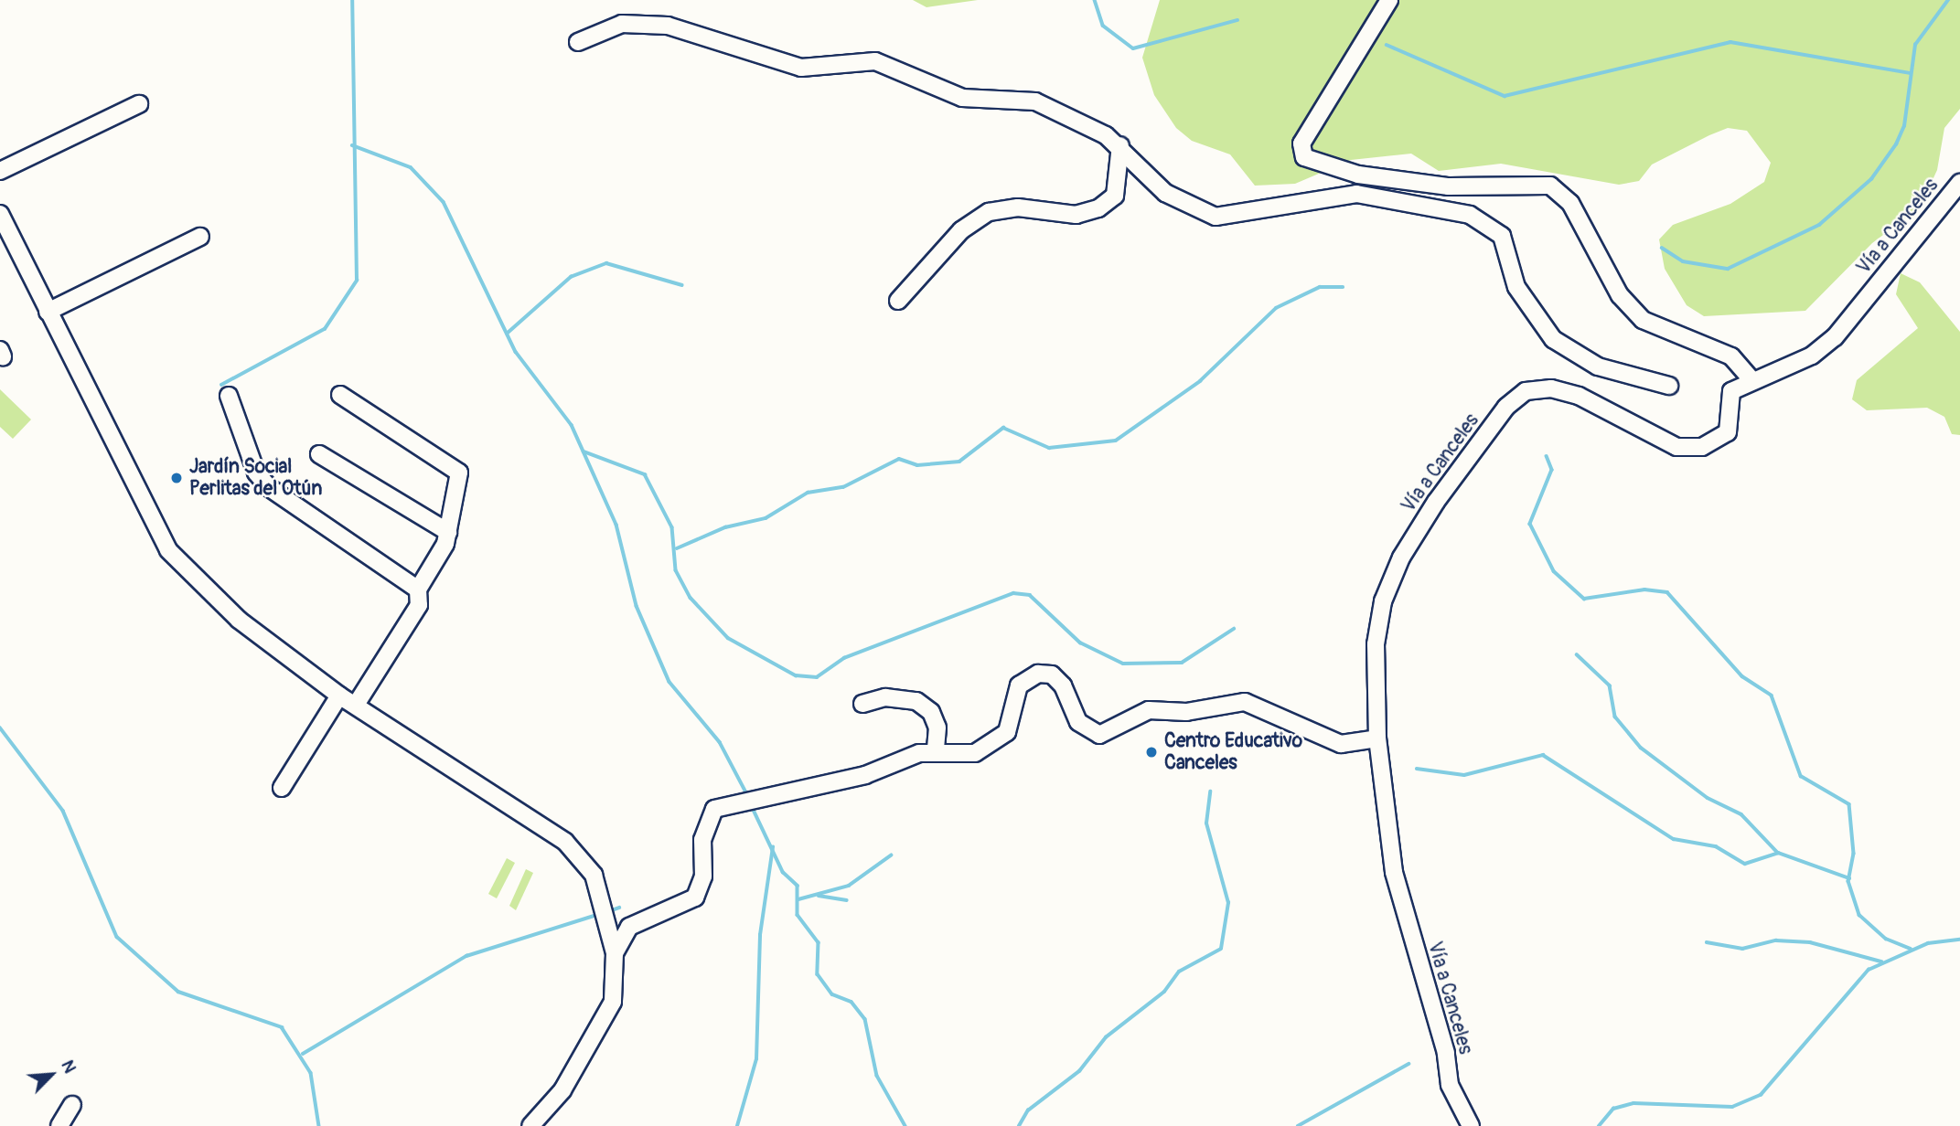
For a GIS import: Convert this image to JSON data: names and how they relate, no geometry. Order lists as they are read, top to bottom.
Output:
{
  "streets": {
    "street": ["Vía a Canceles"]
  },
  "places": ["Jardín Social Perlitas del Otún", "Centro Educativo Canceles"],
  "north": "top right"
}
